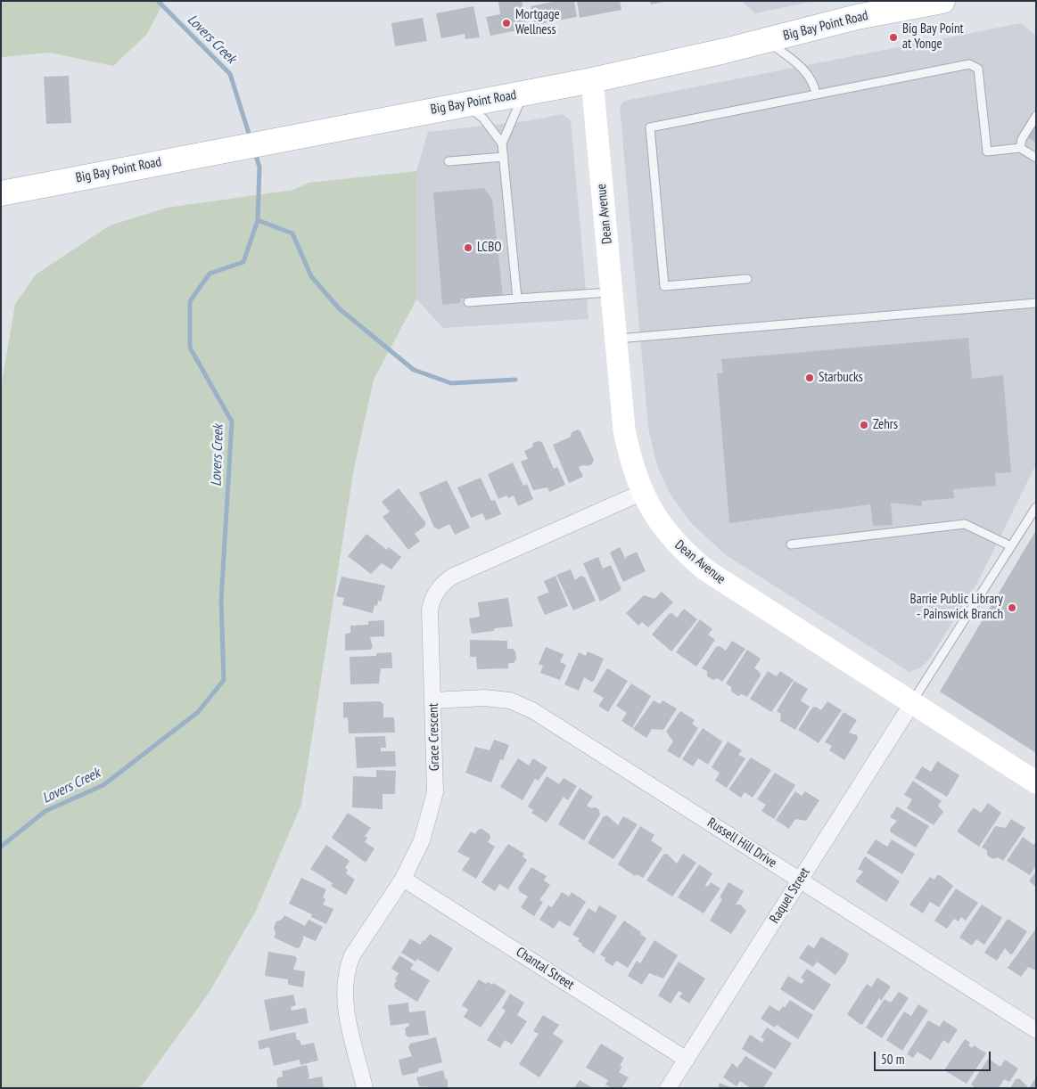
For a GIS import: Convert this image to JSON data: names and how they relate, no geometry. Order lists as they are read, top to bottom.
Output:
{
  "streets": {
    "main road": ["Big Bay Point Road"],
    "street": [
      "Dean Avenue",
      "Grace Crescent",
      "Russell Hill Drive",
      "Raquel Street",
      "Chantal Street"
    ]
  },
  "crossings": [
    ["Big Bay Point Road", "Dean Avenue"],
    ["Dean Avenue", "Grace Crescent"],
    ["Dean Avenue", "Raquel Street"],
    ["Grace Crescent", "Russell Hill Drive"],
    ["Grace Crescent", "Chantal Street"],
    ["Russell Hill Drive", "Raquel Street"],
    ["Raquel Street", "Chantal Street"]
  ],
  "water": ["Lovers Creek"],
  "places": [
    "Mortgage Wellness",
    "Big Bay Point at Yonge",
    "LCBO",
    "Starbucks",
    "Zehrs",
    "Barrie Public Library - Painswick Branch"
  ],
  "scale_bar": "50 m"
}
